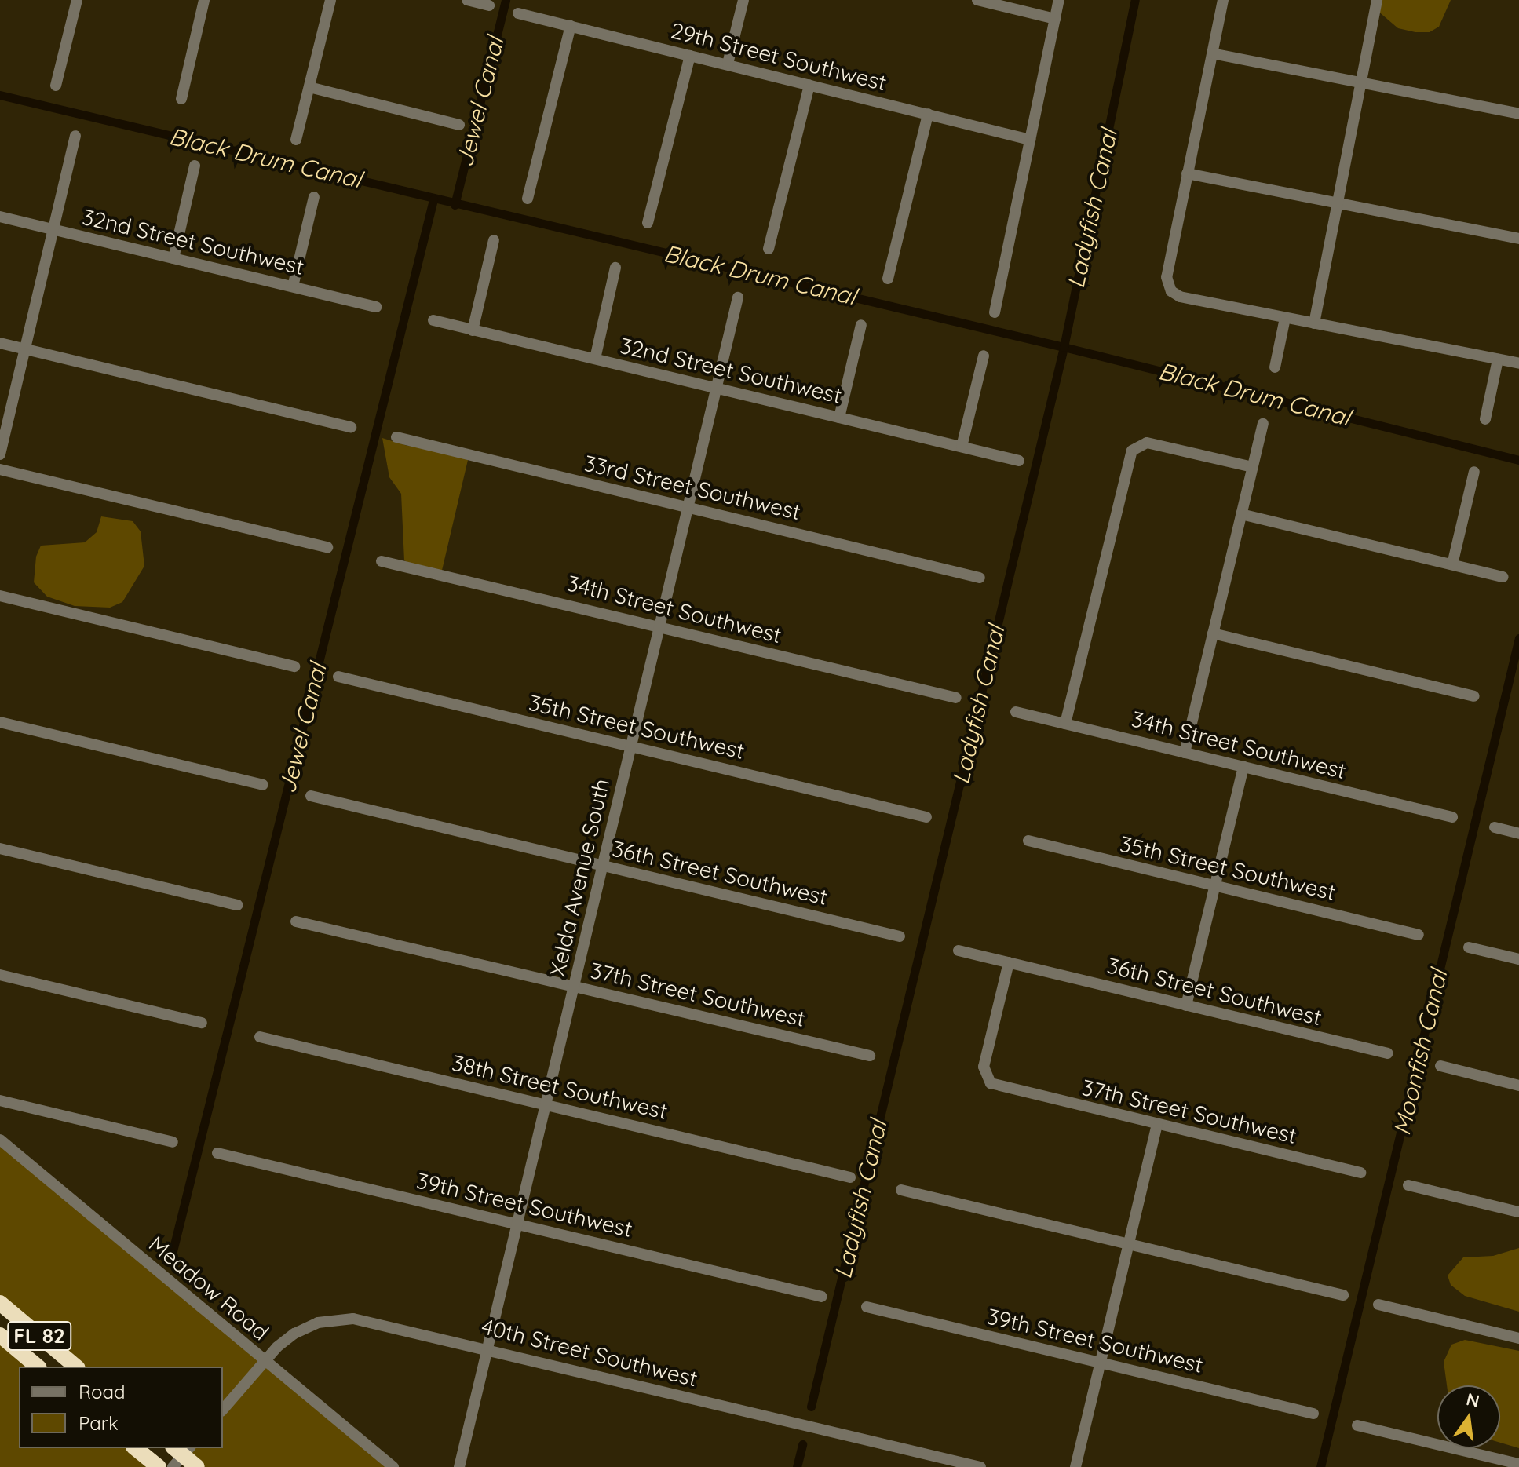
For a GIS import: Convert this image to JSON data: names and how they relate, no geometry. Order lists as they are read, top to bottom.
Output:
{
  "streets": {
    "highway": ["FL 82"],
    "street": [
      "29th Street Southwest",
      "32nd Street Southwest",
      "33rd Street Southwest",
      "34th Street Southwest",
      "35th Street Southwest",
      "36th Street Southwest",
      "Xelda Avenue South",
      "37th Street Southwest",
      "38th Street Southwest",
      "39th Street Southwest",
      "Meadow Road",
      "40th Street Southwest"
    ]
  },
  "crossings": [
    ["32nd Street Southwest", "Xelda Avenue South"],
    ["33rd Street Southwest", "Xelda Avenue South"],
    ["34th Street Southwest", "Xelda Avenue South"],
    ["35th Street Southwest", "Xelda Avenue South"],
    ["36th Street Southwest", "Xelda Avenue South"],
    ["36th Street Southwest", "37th Street Southwest"],
    ["Xelda Avenue South", "37th Street Southwest"],
    ["Xelda Avenue South", "38th Street Southwest"],
    ["Xelda Avenue South", "39th Street Southwest"],
    ["Xelda Avenue South", "40th Street Southwest"],
    ["Meadow Road", "40th Street Southwest"]
  ],
  "water": [
    "Jewel Canal",
    "Black Drum Canal",
    "Ladyfish Canal",
    "Moonfish Canal"
  ],
  "legend": ["Road", "Park"],
  "north": "top"
}
